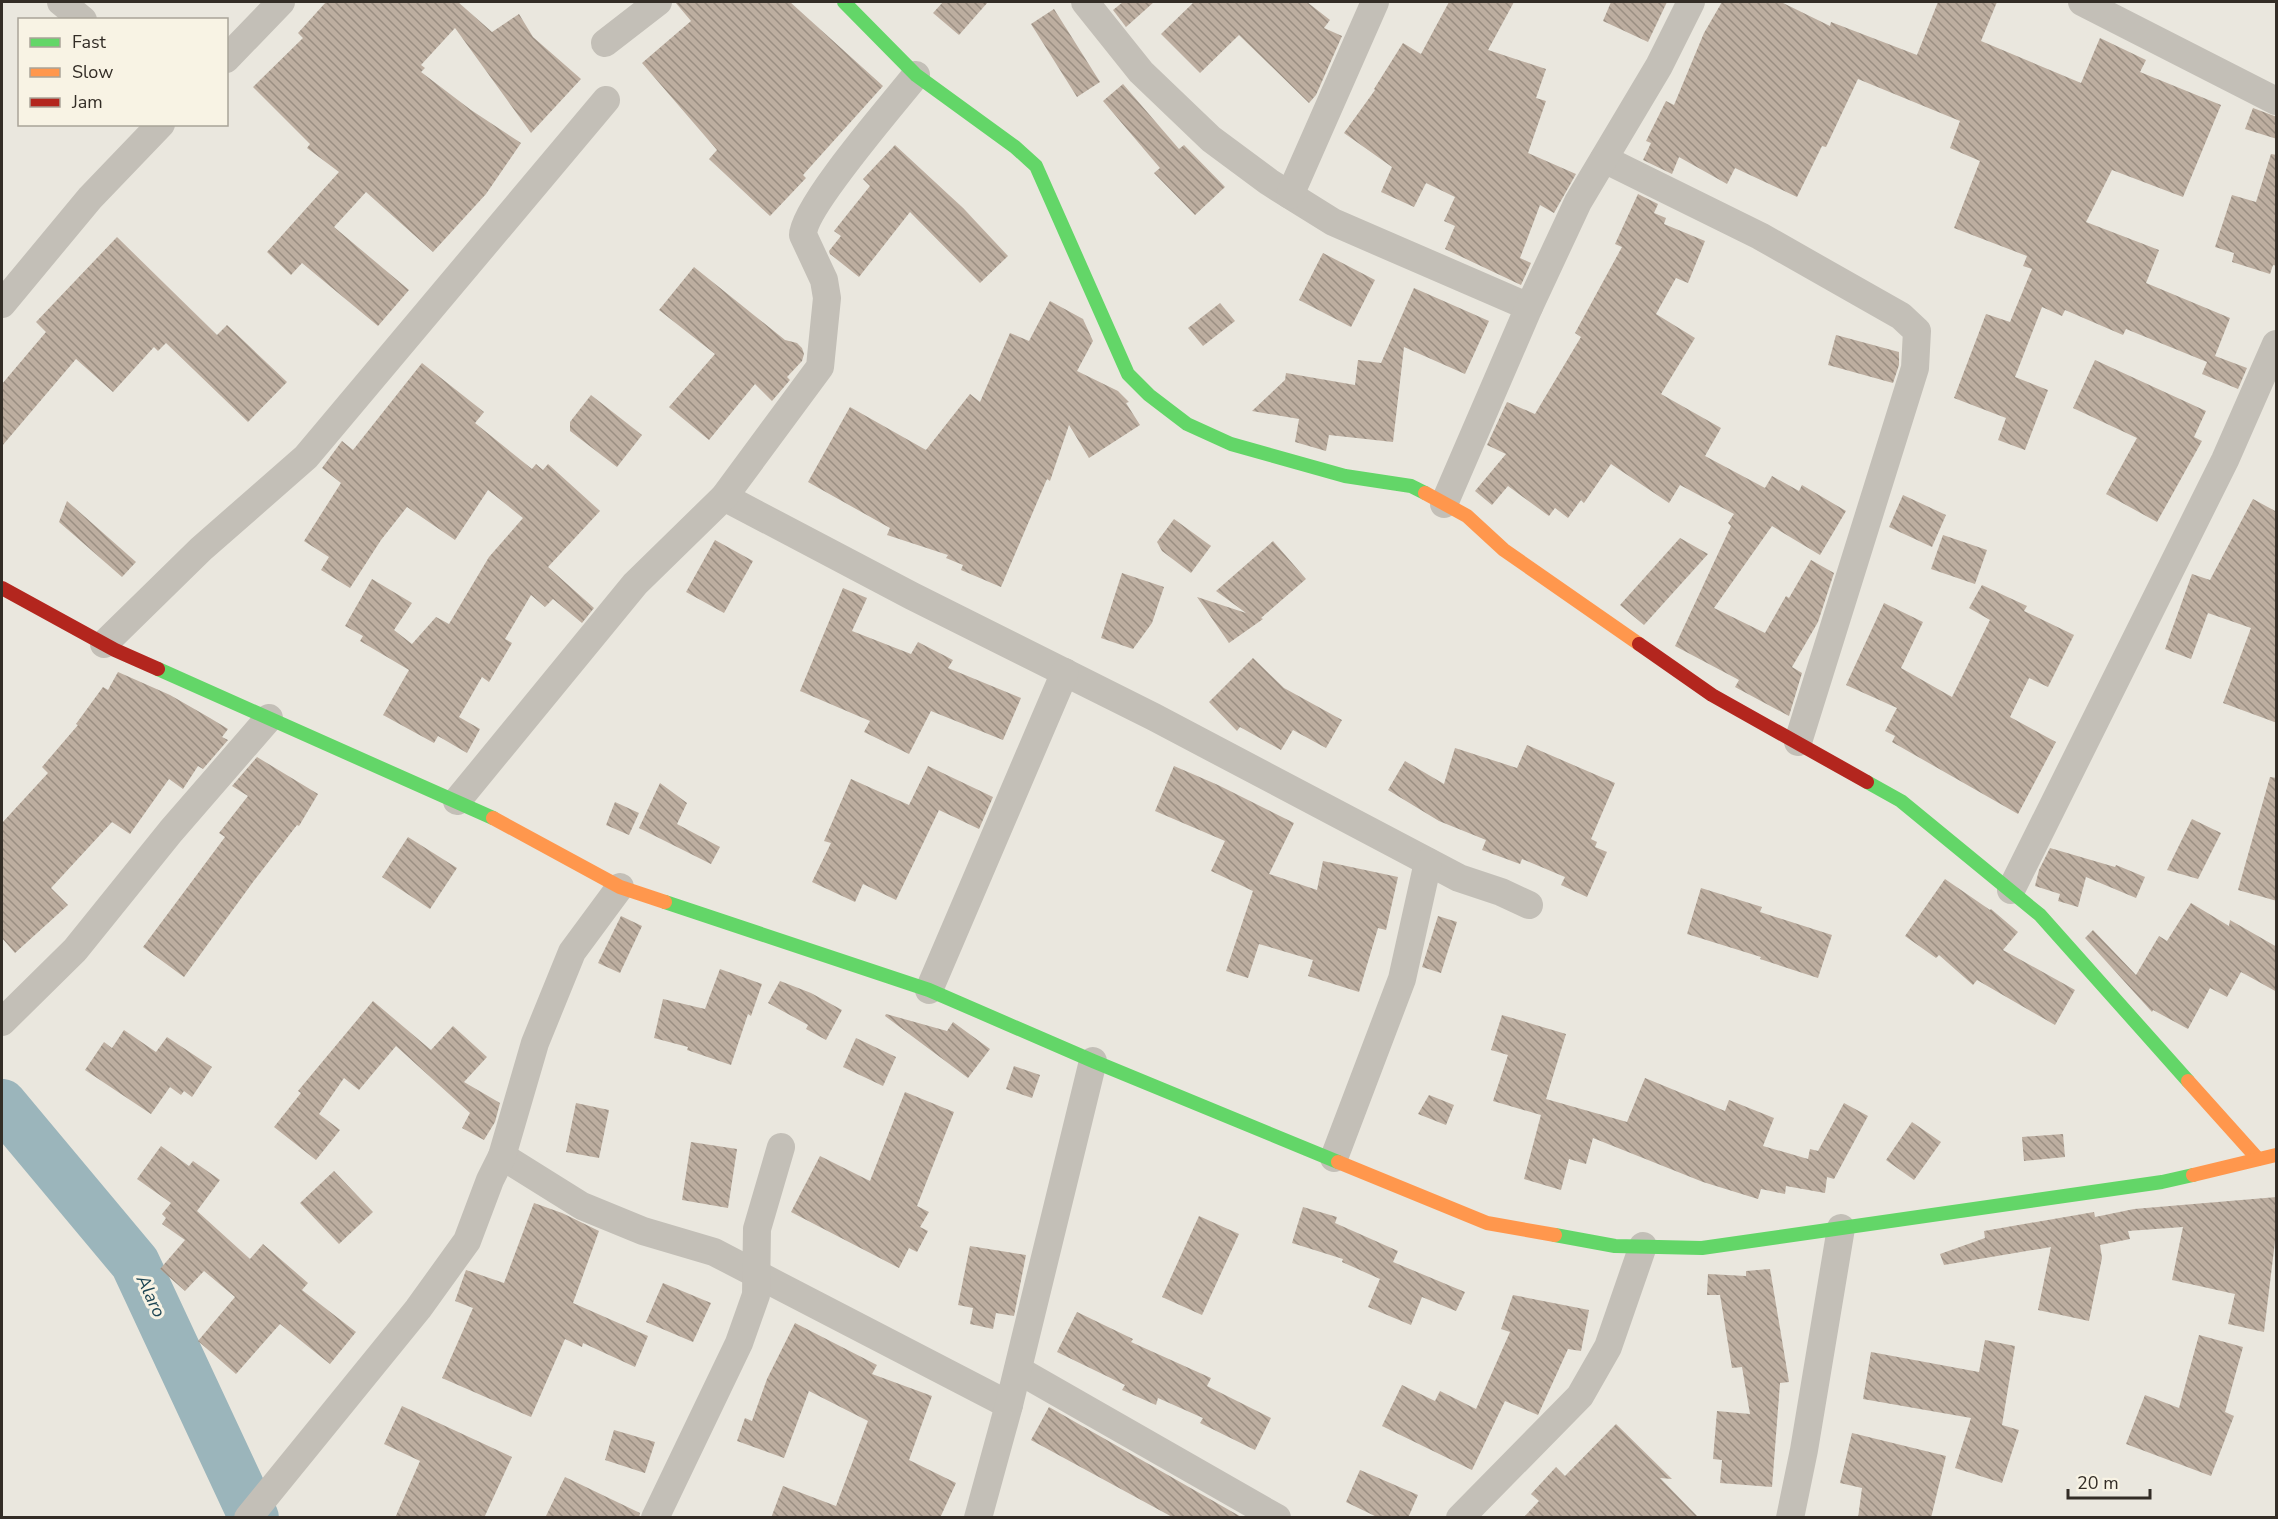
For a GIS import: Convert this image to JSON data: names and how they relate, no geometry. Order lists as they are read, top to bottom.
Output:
{
  "water": ["Alaro"],
  "legend": ["Fast", "Slow", "Jam"],
  "scale_bar": "20 m"
}
